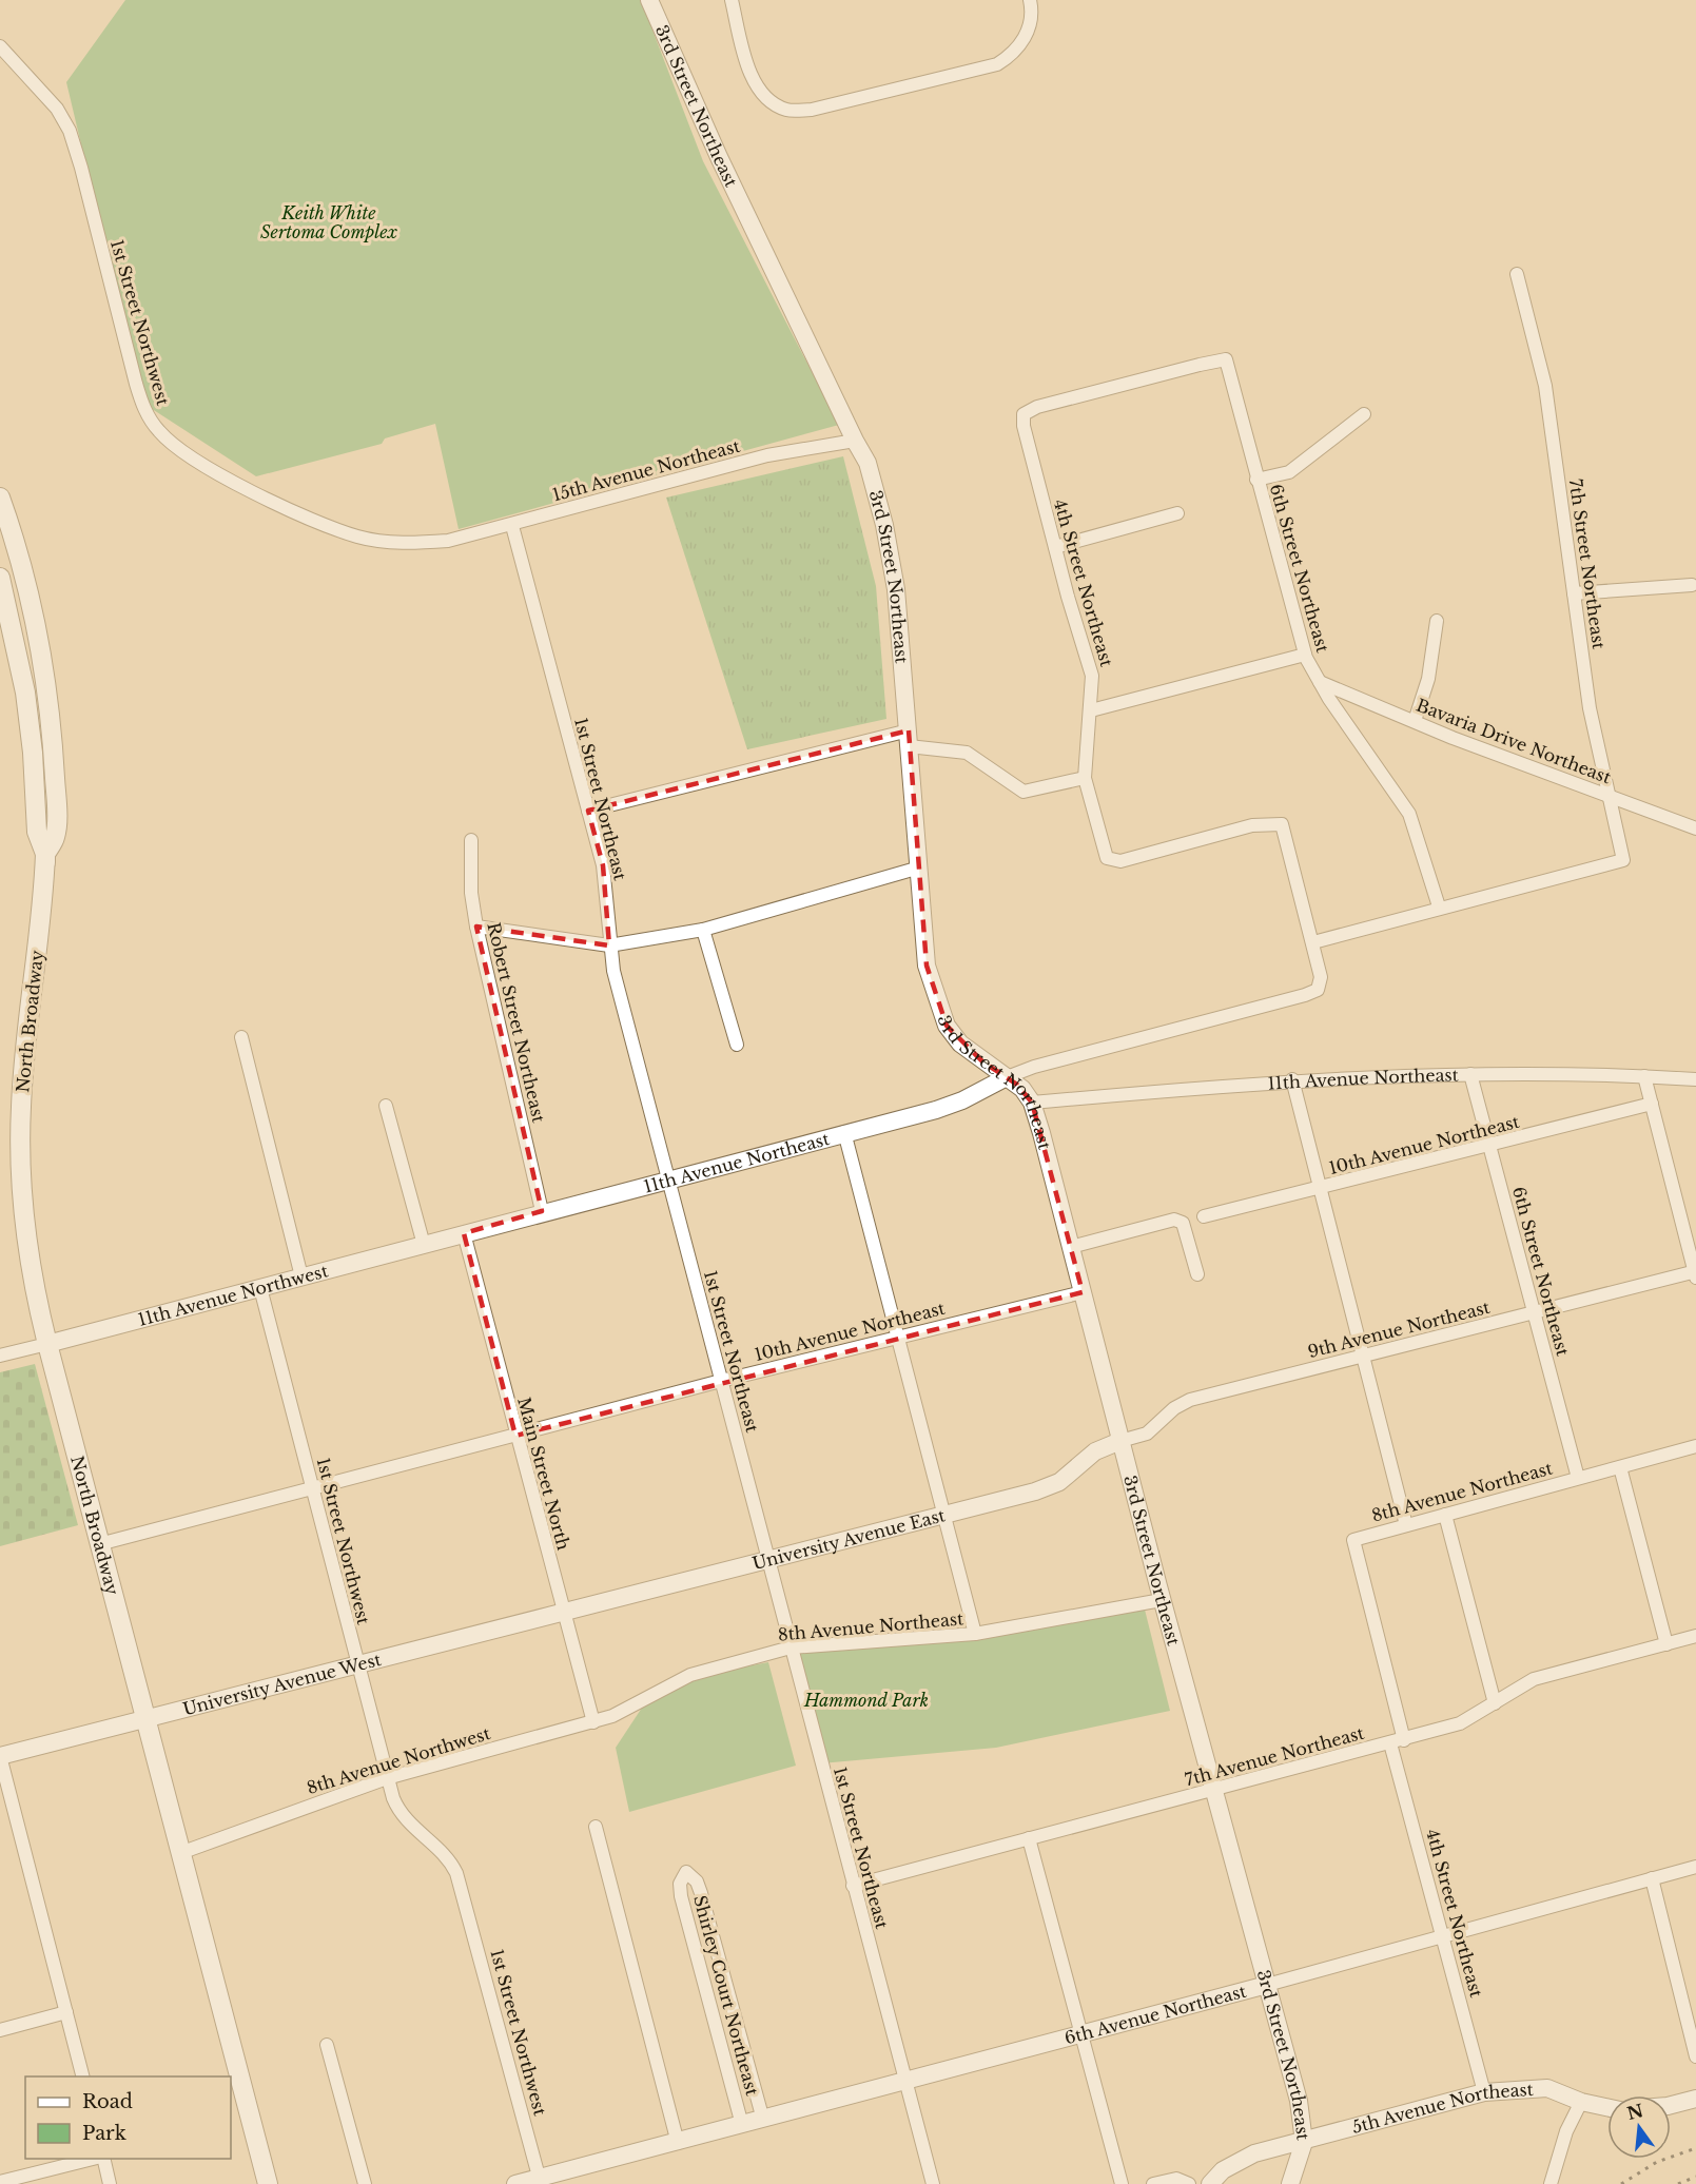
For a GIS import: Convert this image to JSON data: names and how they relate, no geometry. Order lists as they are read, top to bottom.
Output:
{
  "streets": {
    "main road": ["North Broadway"],
    "street": [
      "3rd Street Northeast",
      "1st Street Northwest",
      "15th Avenue Northeast",
      "7th Street Northeast",
      "6th Street Northeast",
      "4th Street Northeast",
      "Bavaria Drive Northeast",
      "1st Street Northeast",
      "Robert Street Northeast",
      "11th Avenue Northeast",
      "10th Avenue Northeast",
      "11th Avenue Northwest",
      "9th Avenue Northeast",
      "Main Street North",
      "8th Avenue Northeast",
      "University Avenue East",
      "University Avenue West",
      "7th Avenue Northeast",
      "8th Avenue Northwest",
      "Shirley Court Northeast",
      "6th Avenue Northeast",
      "5th Avenue Northeast"
    ]
  },
  "crossings": [
    ["3rd Street Northeast", "15th Avenue Northeast"],
    ["3rd Street Northeast", "11th Avenue Northeast"],
    ["3rd Street Northeast", "10th Avenue Northeast"],
    ["3rd Street Northeast", "9th Avenue Northeast"],
    ["3rd Street Northeast", "8th Avenue Northeast"],
    ["3rd Street Northeast", "University Avenue East"],
    ["3rd Street Northeast", "7th Avenue Northeast"],
    ["3rd Street Northeast", "6th Avenue Northeast"],
    ["3rd Street Northeast", "5th Avenue Northeast"],
    ["1st Street Northwest", "15th Avenue Northeast"],
    ["1st Street Northwest", "10th Avenue Northeast"],
    ["1st Street Northwest", "11th Avenue Northwest"],
    ["1st Street Northwest", "University Avenue West"],
    ["1st Street Northwest", "8th Avenue Northwest"],
    ["1st Street Northwest", "6th Avenue Northeast"],
    ["15th Avenue Northeast", "1st Street Northeast"],
    ["7th Street Northeast", "6th Street Northeast"],
    ["7th Street Northeast", "Bavaria Drive Northeast"],
    ["6th Street Northeast", "4th Street Northeast"],
    ["6th Street Northeast", "Bavaria Drive Northeast"],
    ["6th Street Northeast", "11th Avenue Northeast"],
    ["6th Street Northeast", "10th Avenue Northeast"],
    ["6th Street Northeast", "9th Avenue Northeast"],
    ["6th Street Northeast", "8th Avenue Northeast"],
    ["4th Street Northeast", "8th Avenue Northeast"],
    ["4th Street Northeast", "7th Avenue Northeast"],
    ["4th Street Northeast", "6th Avenue Northeast"],
    ["4th Street Northeast", "5th Avenue Northeast"],
    ["1st Street Northeast", "11th Avenue Northeast"],
    ["1st Street Northeast", "10th Avenue Northeast"],
    ["1st Street Northeast", "8th Avenue Northeast"],
    ["1st Street Northeast", "University Avenue East"],
    ["1st Street Northeast", "7th Avenue Northeast"],
    ["1st Street Northeast", "6th Avenue Northeast"],
    ["North Broadway", "10th Avenue Northeast"],
    ["North Broadway", "11th Avenue Northwest"],
    ["North Broadway", "University Avenue West"],
    ["North Broadway", "8th Avenue Northwest"],
    ["Robert Street Northeast", "11th Avenue Northeast"],
    ["11th Avenue Northeast", "11th Avenue Northwest"],
    ["11th Avenue Northeast", "Main Street North"],
    ["10th Avenue Northeast", "Main Street North"],
    ["11th Avenue Northwest", "Main Street North"],
    ["9th Avenue Northeast", "University Avenue East"],
    ["Main Street North", "8th Avenue Northeast"],
    ["Main Street North", "University Avenue East"],
    ["Main Street North", "University Avenue West"],
    ["Main Street North", "8th Avenue Northwest"],
    ["8th Avenue Northeast", "8th Avenue Northwest"],
    ["University Avenue East", "University Avenue West"],
    ["Shirley Court Northeast", "6th Avenue Northeast"]
  ],
  "parks": ["Keith White Sertoma Complex", "Hammond Park"],
  "legend": ["Road", "Park"],
  "north": "top"
}
